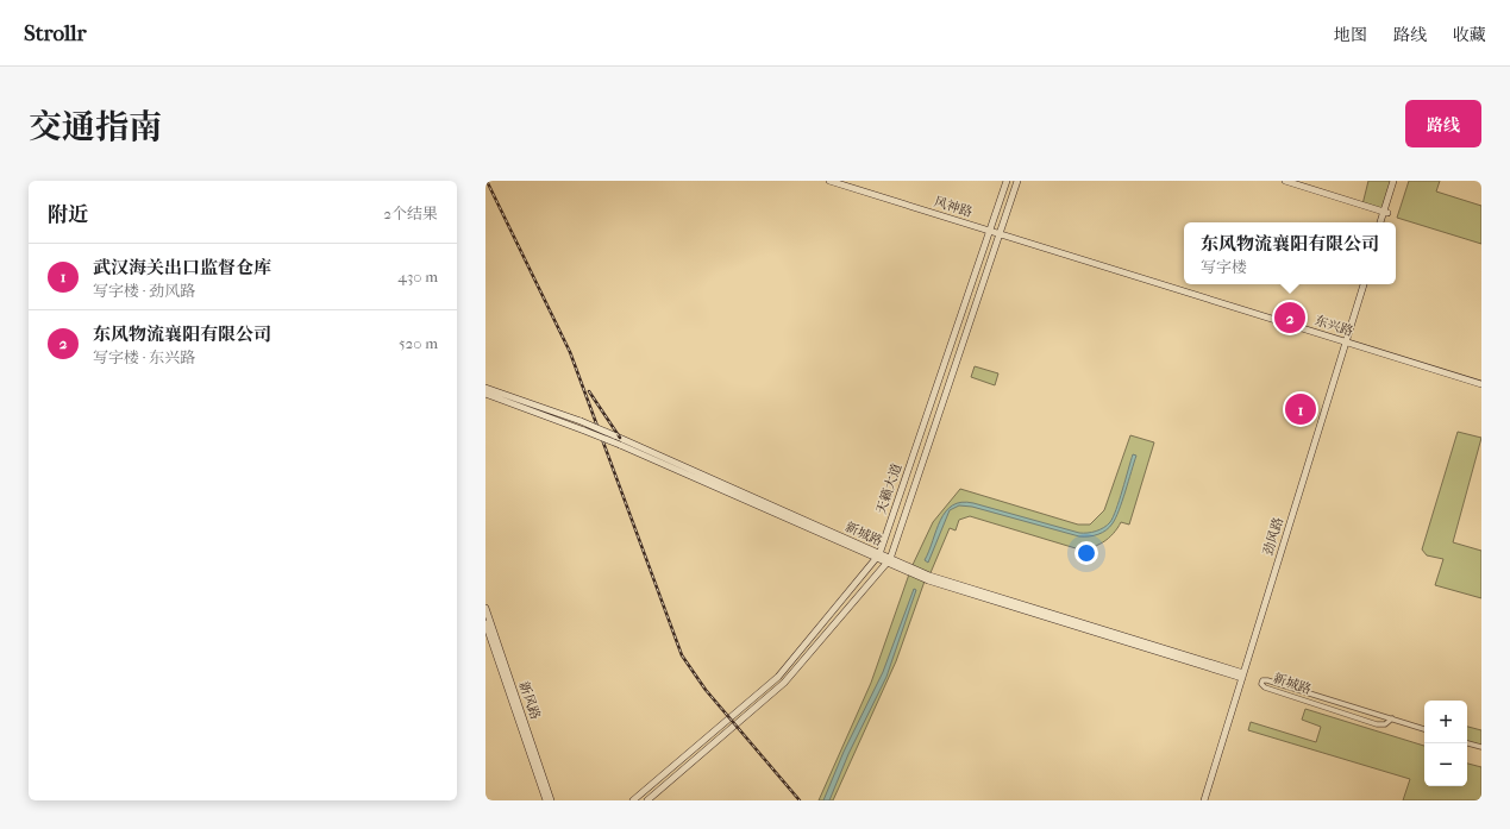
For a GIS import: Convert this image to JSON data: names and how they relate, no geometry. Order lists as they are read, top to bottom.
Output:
{
  "streets": {
    "main road": [
      "风神路",
      "东兴路",
      "天籁大道",
      "新城路",
      "劲风路",
      "新风路"
    ]
  },
  "crossings": [
    ["风神路", "东兴路"],
    ["风神路", "天籁大道"],
    ["东兴路", "天籁大道"],
    ["东兴路", "劲风路"],
    ["天籁大道", "新城路"],
    ["新城路", "劲风路"]
  ],
  "page": {
    "header": "Strollr",
    "nav": ["地图", "路线", "收藏"],
    "title": "交通指南",
    "buttons": "路线",
    "heading": ["附近", "2个结果"],
    "popup": ["东风物流襄阳有限公司", "写字楼"],
    "list": [
      {
        "mark": "1",
        "name": "武汉海关出口监督仓库",
        "note": "写字楼 · 劲风路",
        "value": "430 m"
      },
      {
        "mark": "2",
        "name": "东风物流襄阳有限公司",
        "note": "写字楼 · 东兴路",
        "value": "520 m"
      }
    ],
    "pins": ["2", "1"],
    "map_buttons": ["+", "−"]
  }
}
